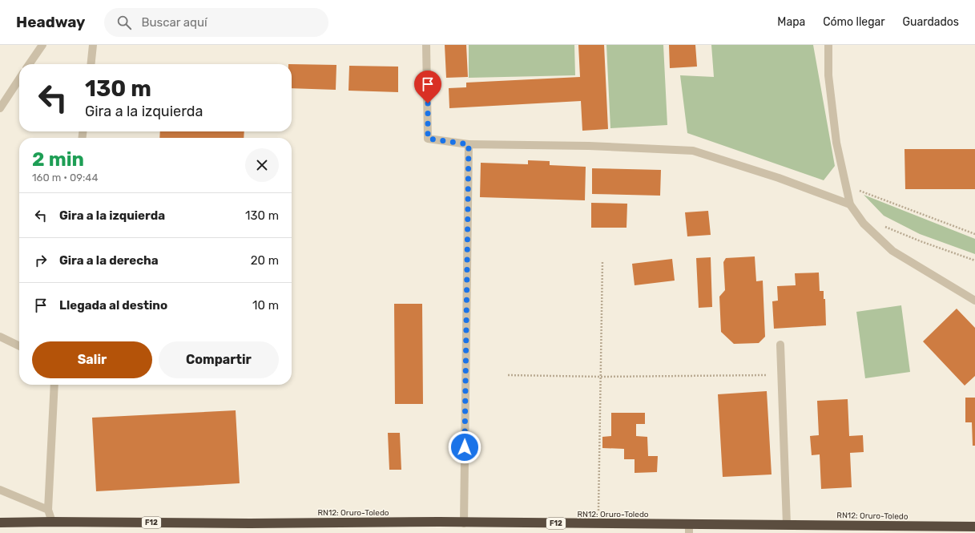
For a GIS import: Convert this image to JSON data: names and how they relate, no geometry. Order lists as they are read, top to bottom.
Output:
{
  "streets": {
    "highway": ["RN12: Oruro-Toledo", "F12"]
  },
  "crossings": [
    ["RN12: Oruro-Toledo", "F12"]
  ],
  "page": {
    "header": "Headway",
    "search": "Buscar aquí",
    "nav": ["Mapa", "Cómo llegar", "Guardados"],
    "turn": ["130 m", "Gira a la izquierda"],
    "heading": ["2 min", "160 m · 09:44"],
    "list": [
      {
        "name": "Gira a la izquierda",
        "value": "130 m"
      },
      {
        "name": "Gira a la derecha",
        "value": "20 m"
      },
      {
        "name": "Llegada al destino",
        "value": "10 m"
      }
    ],
    "buttons": ["Salir", "Compartir"]
  }
}
